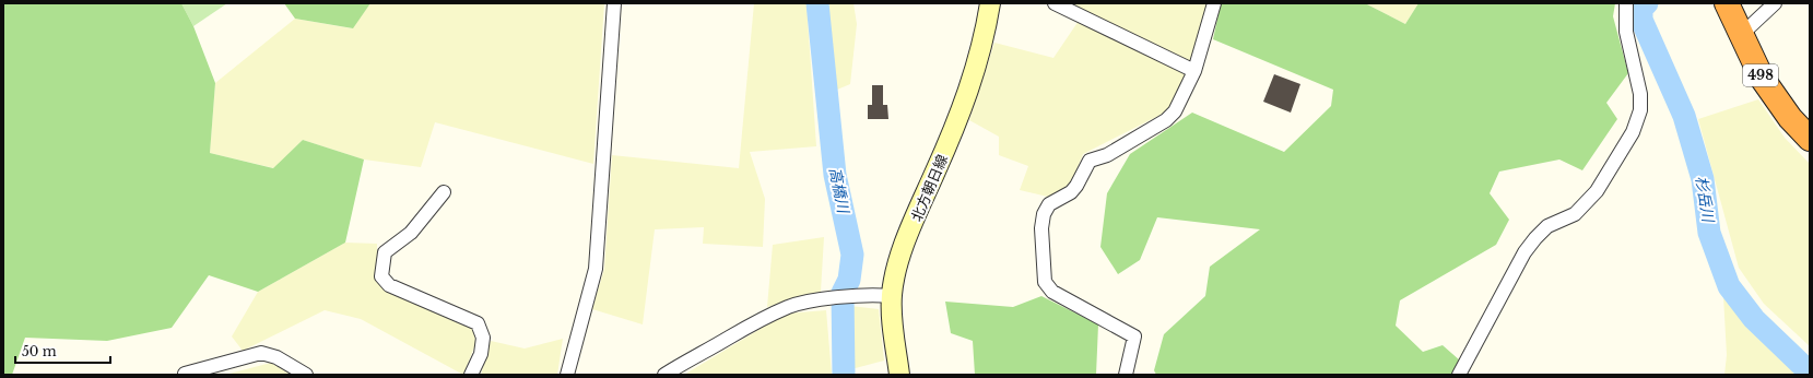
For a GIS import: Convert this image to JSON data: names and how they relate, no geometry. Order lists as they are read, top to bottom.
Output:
{
  "streets": {
    "highway": ["498"],
    "main road": ["北方朝日線"]
  },
  "water": ["高橋川", "杉岳川"],
  "scale_bar": "50 m"
}
